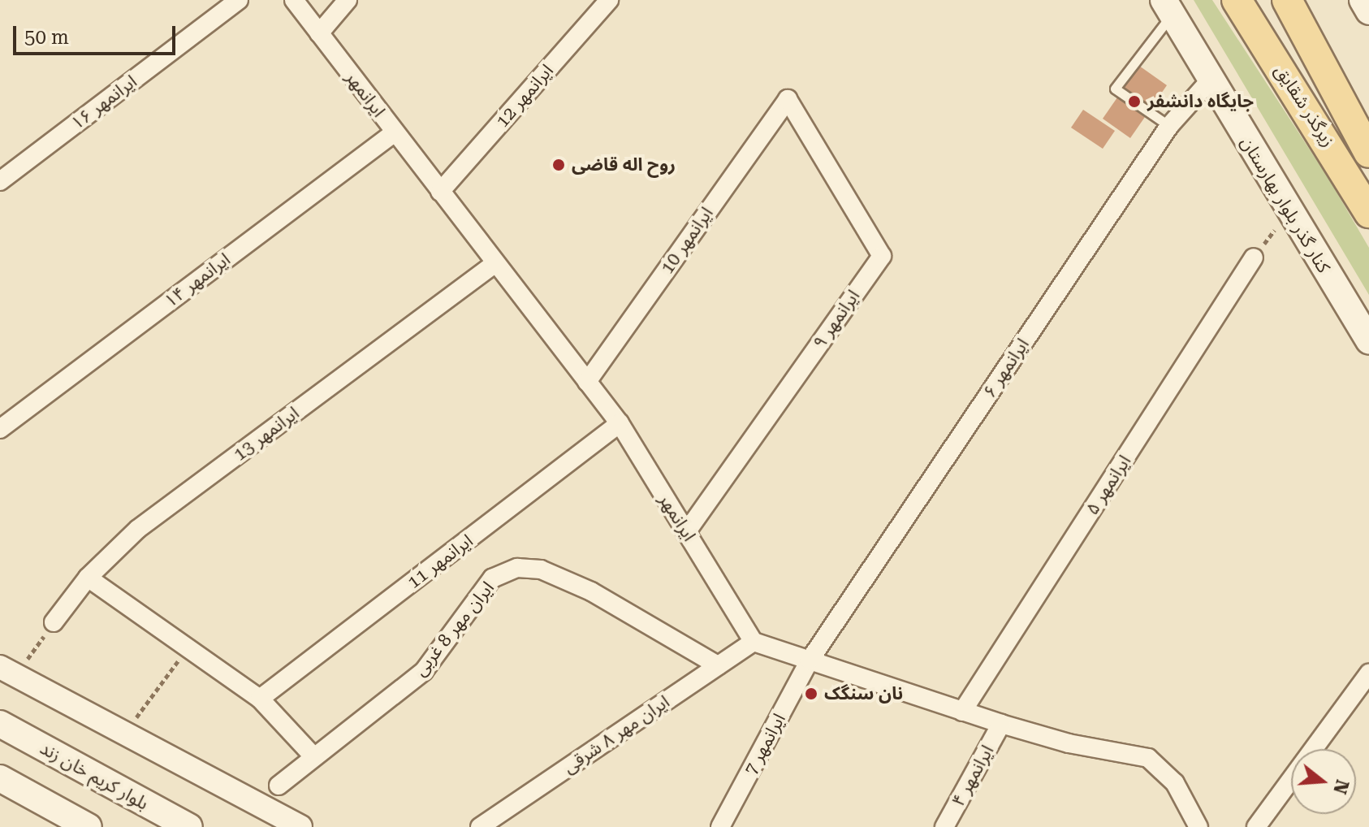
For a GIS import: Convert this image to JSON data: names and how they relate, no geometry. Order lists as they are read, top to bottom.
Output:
{
  "streets": {
    "main road": ["زیرگذر شقایق", "کنار گذر بلوار بهارستان", "بلوار کریم خان زند"],
    "street": [
      "ایرانمهر",
      "ایرانمهر 12",
      "ایرانمهر ۱۶",
      "ایرانمهر 10",
      "ایرانمهر ۱۴",
      "ایرانمهر ۹",
      "ایرانمهر ۶",
      "ایرانمهر 13",
      "ایرانمهر ۵",
      "ایرانمهر 11",
      "ایران مهر 8 غربی",
      "ایران مهر ٨ شرقی",
      "ایرانمهر 7",
      "ایرانمهر ۴"
    ]
  },
  "crossings": [
    ["ایرانمهر", "ایرانمهر 12"],
    ["ایرانمهر", "ایرانمهر 10"],
    ["ایرانمهر", "ایرانمهر ۱۴"],
    ["ایرانمهر", "ایرانمهر ۹"],
    ["ایرانمهر", "ایرانمهر 13"],
    ["ایرانمهر", "ایرانمهر 11"],
    ["ایرانمهر", "ایران مهر ٨ شرقی"],
    ["کنار گذر بلوار بهارستان", "ایرانمهر ۶"],
    ["ایرانمهر 10", "ایرانمهر ۹"],
    ["ایرانمهر ۶", "ایرانمهر 7"],
    ["ایران مهر 8 غربی", "ایران مهر ٨ شرقی"]
  ],
  "places": ["جایگاه دانشفر", "روح اله قاضی", "نان سنگک"],
  "scale_bar": "50 m",
  "north": "right"
}
